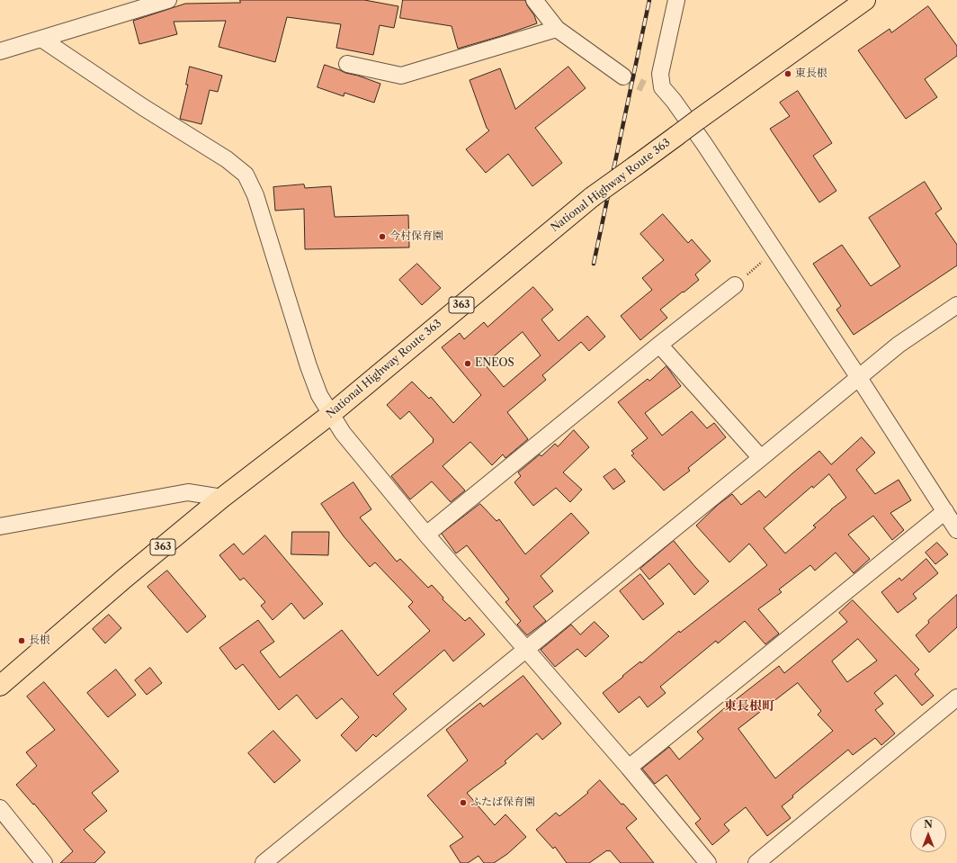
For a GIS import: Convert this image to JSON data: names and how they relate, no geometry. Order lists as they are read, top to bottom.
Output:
{
  "streets": {
    "highway": ["National Highway Route 363", "363"]
  },
  "districts": ["東長根町"],
  "places": [
    "東長根",
    "今村保育園",
    "ENEOS",
    "長根",
    "ふたば保育園"
  ],
  "north": "top"
}
